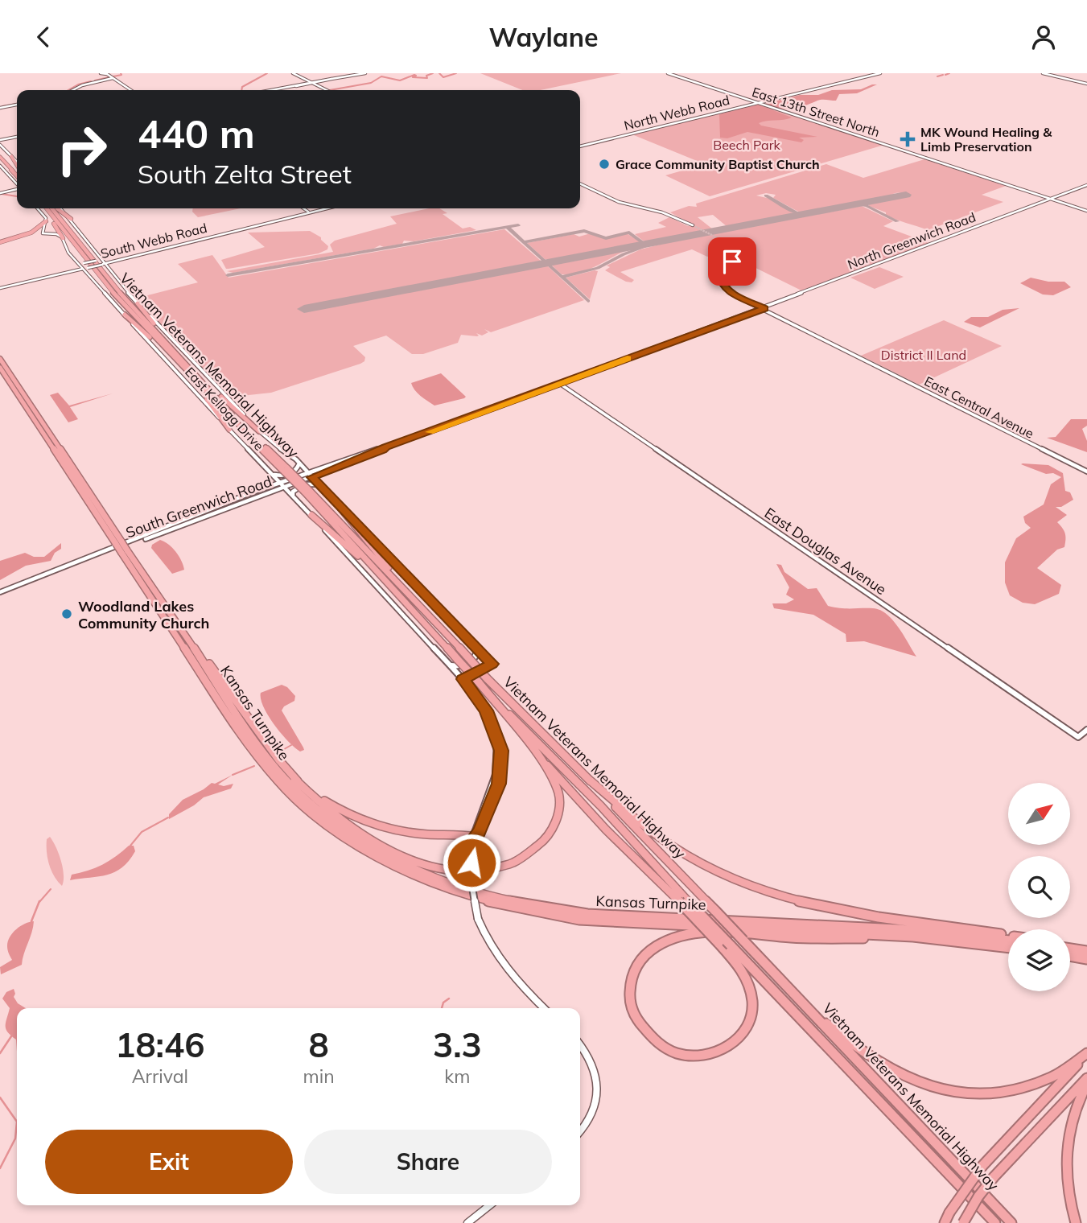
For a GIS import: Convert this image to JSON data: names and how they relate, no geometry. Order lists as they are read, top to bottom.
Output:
{
  "streets": {
    "highway": ["Vietnam Veterans Memorial Highway", "Kansas Turnpike"],
    "main road": [
      "East 13th Street North",
      "North Webb Road",
      "South Webb Road",
      "North Greenwich Road",
      "East Central Avenue",
      "East Kellogg Drive",
      "South Greenwich Road",
      "East Douglas Avenue"
    ]
  },
  "crossings": [
    ["East 13th Street North", "North Webb Road"],
    ["East 13th Street North", "North Greenwich Road"],
    ["South Webb Road", "East Kellogg Drive"],
    ["North Greenwich Road", "East Central Avenue"],
    ["North Greenwich Road", "South Greenwich Road"],
    ["North Greenwich Road", "East Douglas Avenue"],
    ["East Kellogg Drive", "South Greenwich Road"],
    ["South Greenwich Road", "East Douglas Avenue"]
  ],
  "parks": ["Beech Park", "District II Land"],
  "places": {
    "health": ["MK Wound Healing & Limb Preservation"],
    "other": ["Grace Community Baptist Church", "Woodland Lakes Community Church"]
  },
  "north": "top right",
  "page": {
    "header": "Waylane",
    "turn": ["440 m", "South Zelta Street"],
    "eta": [
      "18:46",
      "Arrival",
      "8",
      "min",
      "3.3",
      "km"
    ],
    "buttons": ["Exit", "Share"]
  }
}
